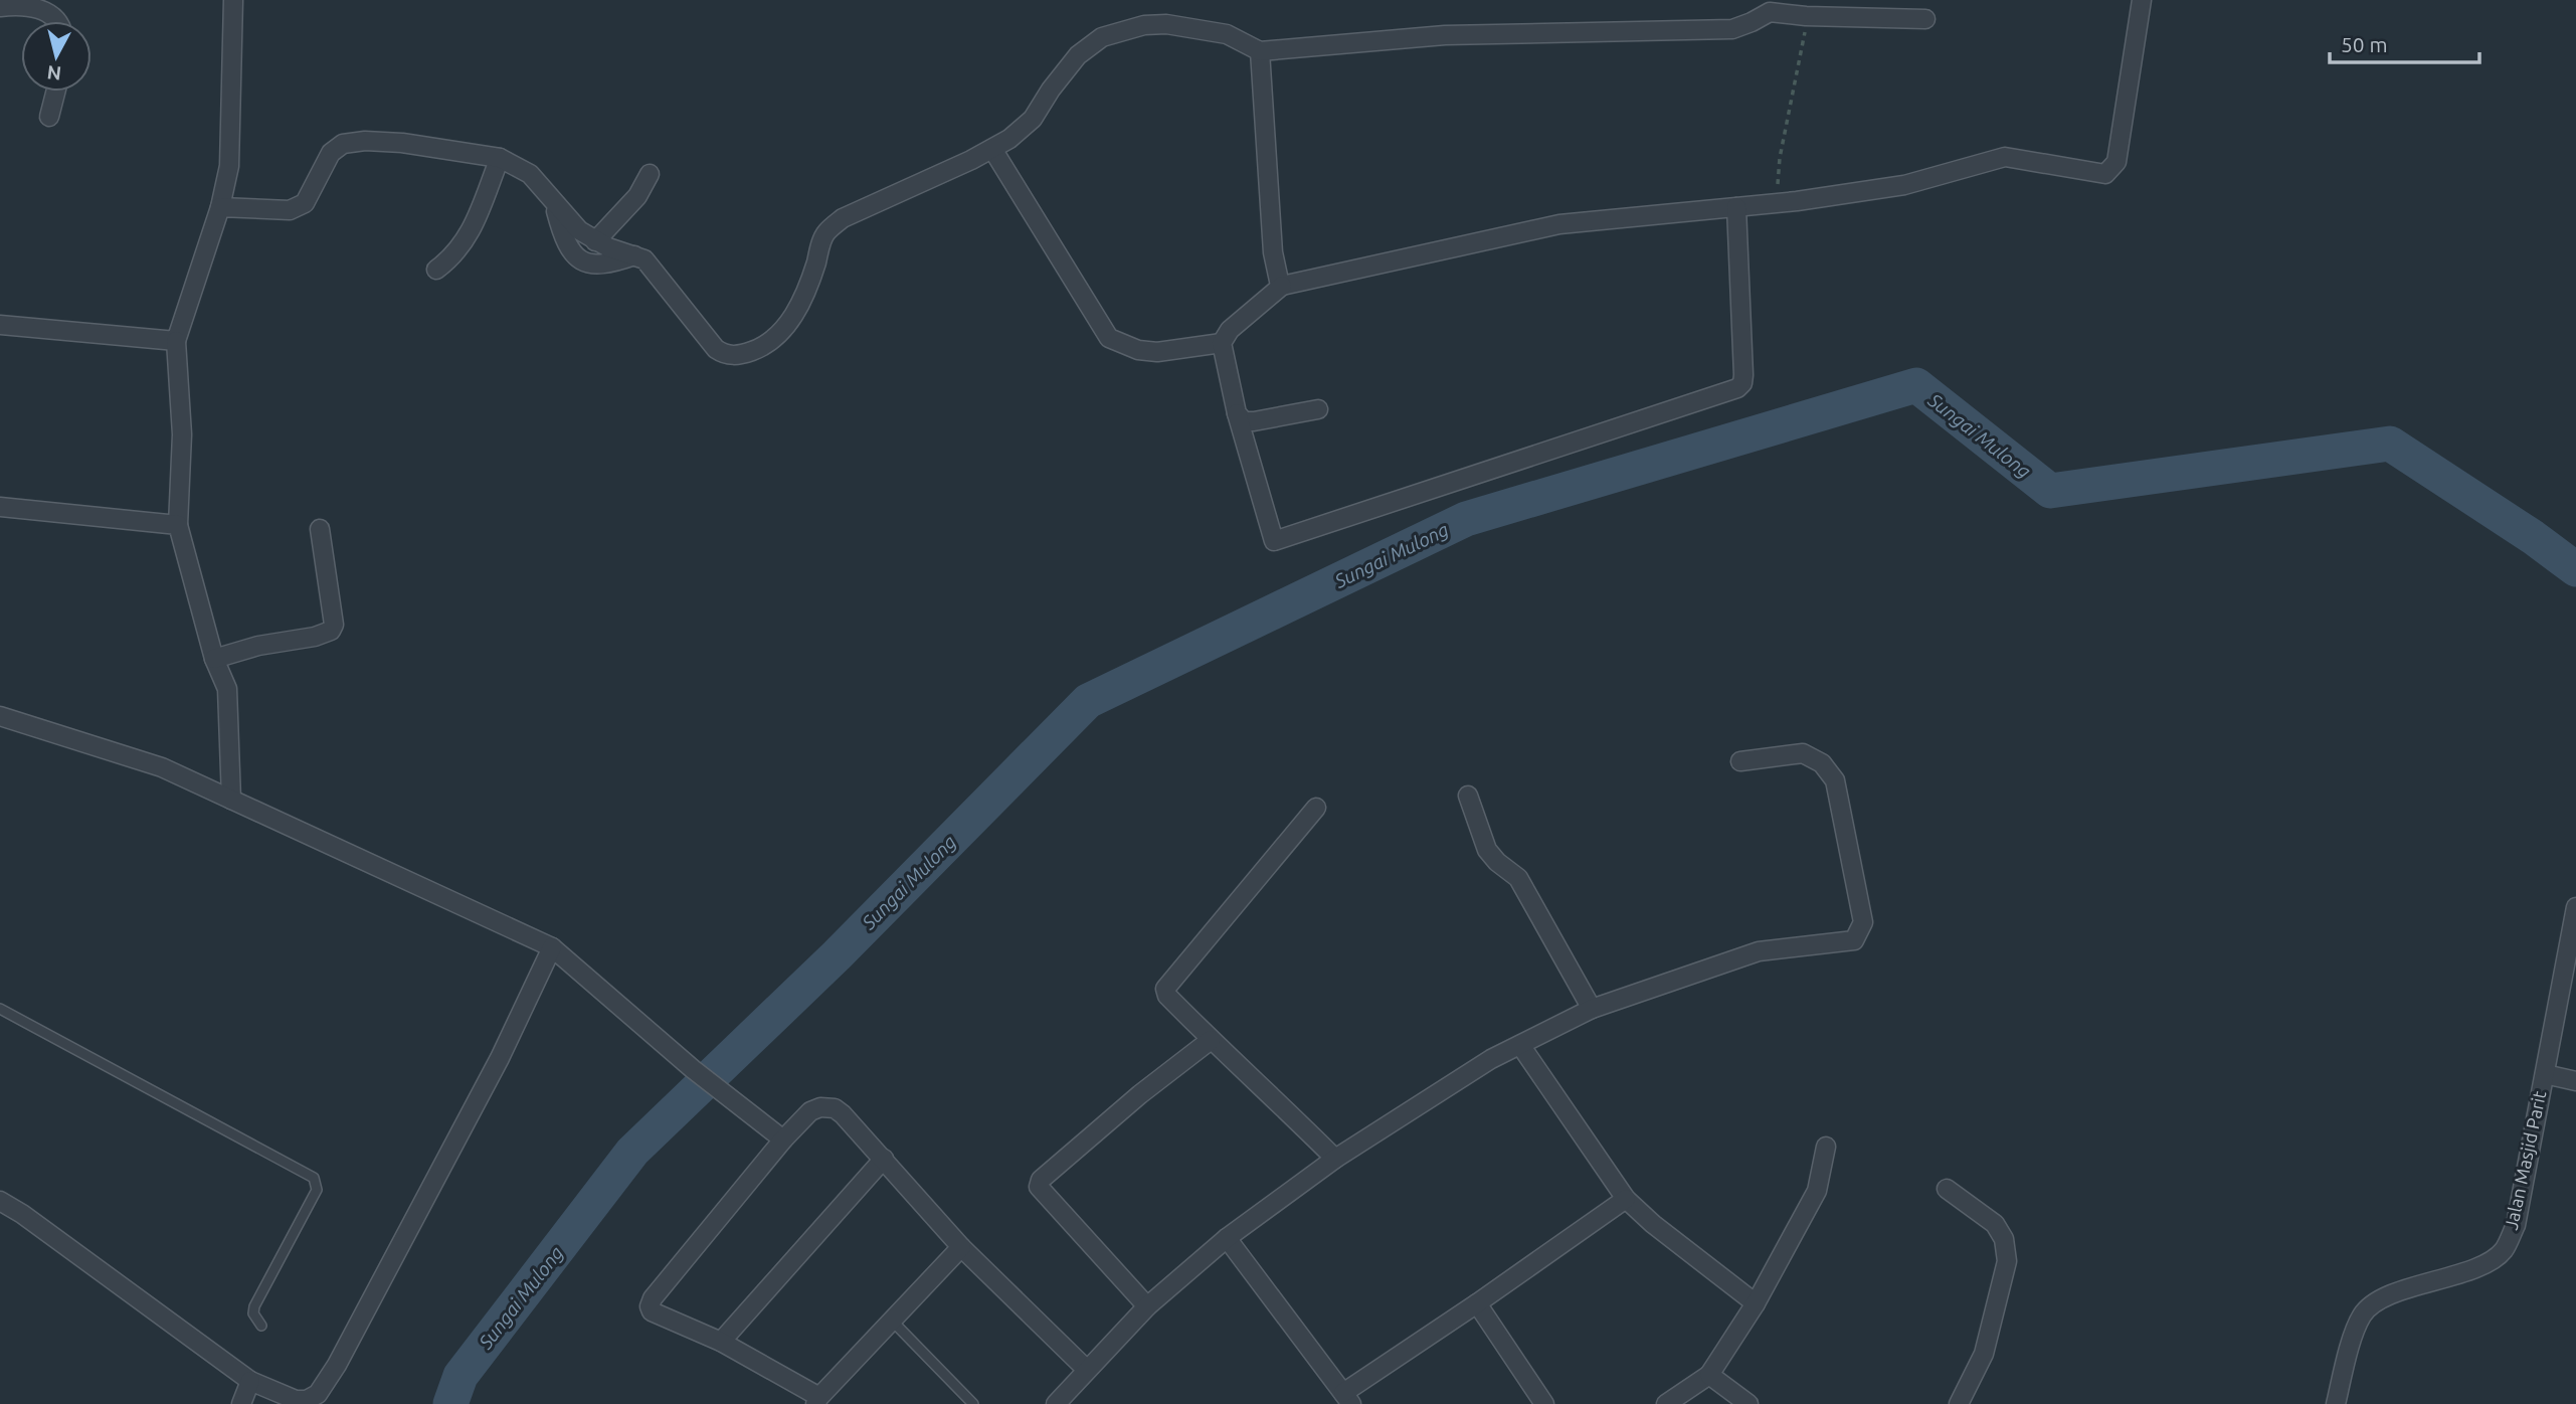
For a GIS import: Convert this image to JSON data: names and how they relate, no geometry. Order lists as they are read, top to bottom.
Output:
{
  "streets": {
    "street": ["Jalan Masjid Parit"]
  },
  "water": ["Sungai Mulong"],
  "scale_bar": "50 m",
  "north": "bottom"
}
